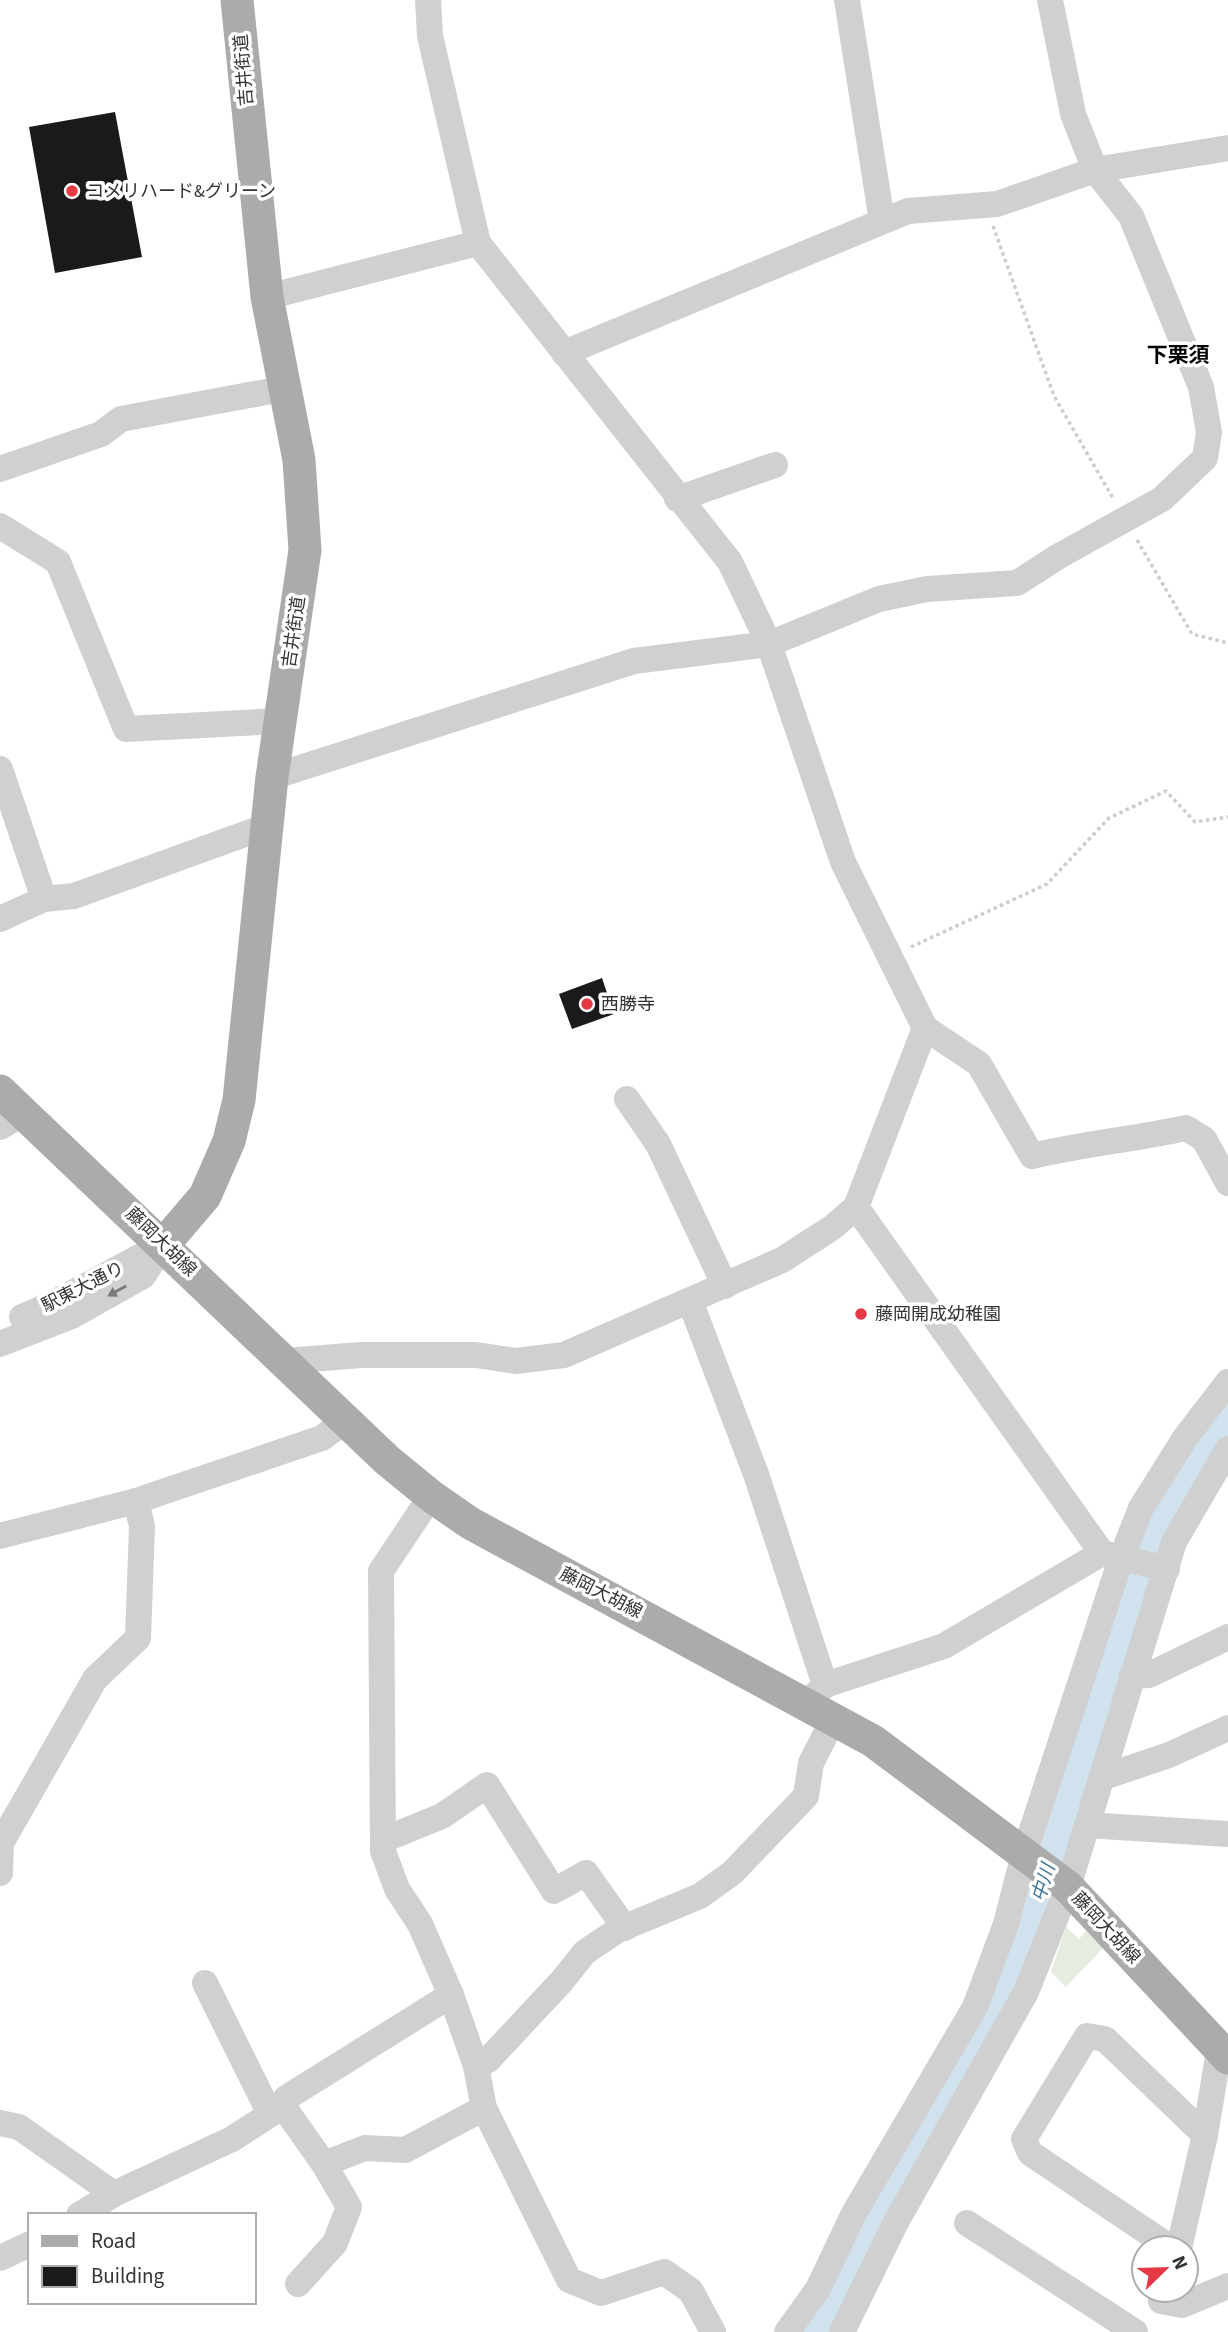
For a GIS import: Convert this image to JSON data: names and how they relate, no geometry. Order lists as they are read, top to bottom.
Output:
{
  "streets": {
    "main road": ["吉井街道", "藤岡大胡線"],
    "street": ["駅東大通り"]
  },
  "crossings": [
    ["吉井街道", "藤岡大胡線"],
    ["吉井街道", "駅東大通り"],
    ["藤岡大胡線", "駅東大通り"]
  ],
  "districts": ["下栗須"],
  "water": ["中川"],
  "places": ["コメリハード&グリーン", "西勝寺", "藤岡開成幼稚園"],
  "legend": ["Road", "Building"],
  "north": "top right"
}
